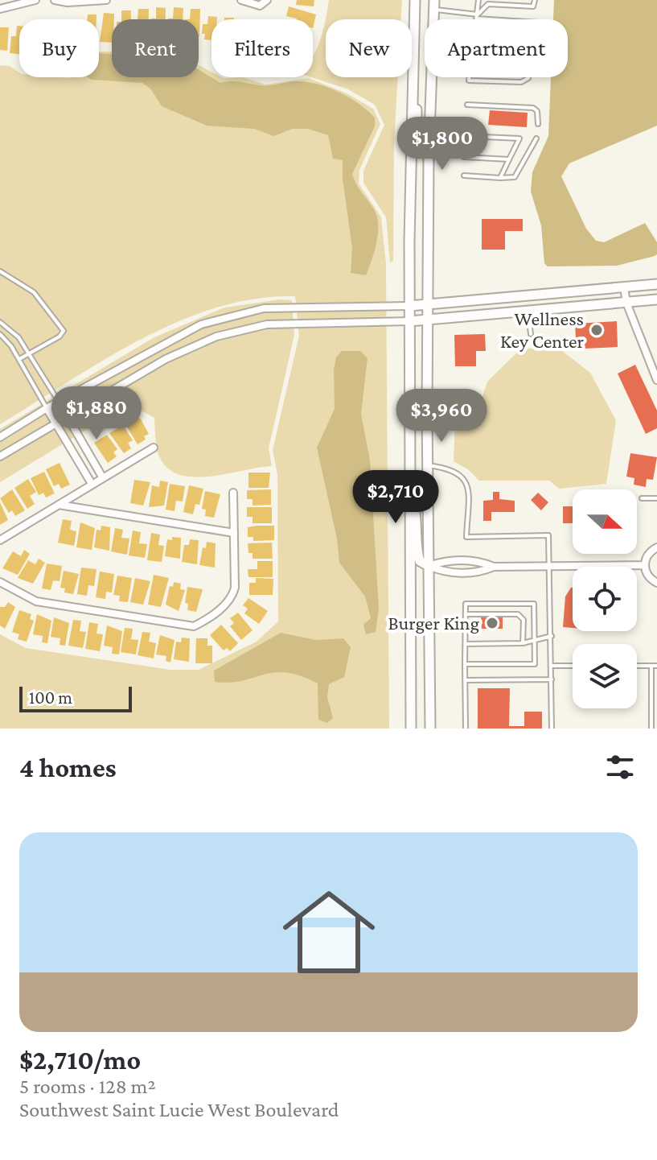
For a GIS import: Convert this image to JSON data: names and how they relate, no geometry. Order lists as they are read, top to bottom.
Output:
{
  "places": ["Wellness Key Center", "Burger King"],
  "scale_bar": "100 m",
  "north": "right",
  "page": {
    "chip": [
      "Buy",
      "Rent",
      "Filters",
      "New",
      "Apartment"
    ],
    "price": [
      "$1,800",
      "$1,880",
      "$3,960",
      "$2,710"
    ],
    "scale": "100 m",
    "heading": "4 homes",
    "list": [
      {
        "name": "$2,710/mo",
        "note": "5 rooms · 128 m² · Southwest Saint Lucie West Boulevard"
      }
    ]
  }
}
